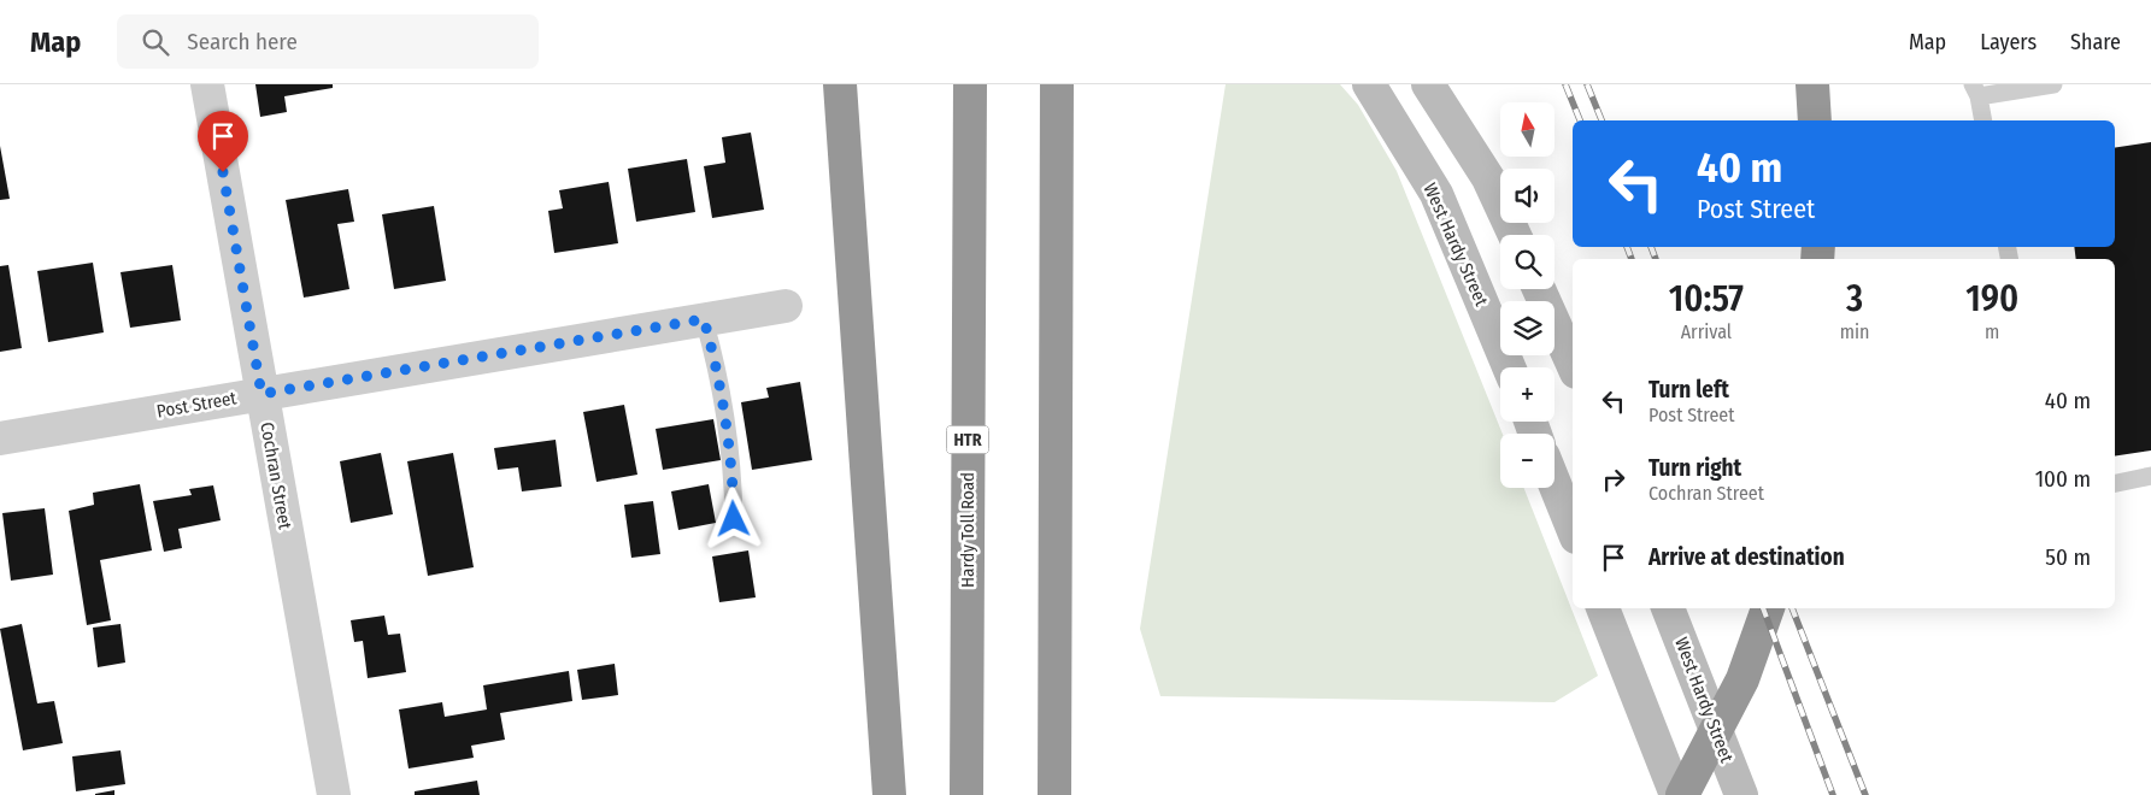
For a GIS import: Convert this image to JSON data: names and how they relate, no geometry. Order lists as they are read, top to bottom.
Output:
{
  "streets": {
    "highway": ["HTR", "Hardy Toll Road"],
    "main road": ["West Hardy Street"],
    "street": ["Post Street", "Cochran Street"]
  },
  "crossings": [
    ["Post Street", "Cochran Street"]
  ],
  "north": "top",
  "page": {
    "header": "Map",
    "search": "Search here",
    "nav": ["Map", "Layers", "Share"],
    "map_buttons": ["+", "−"],
    "turn": ["40 m", "Post Street"],
    "eta": [
      "10:57",
      "Arrival",
      "3",
      "min",
      "190",
      "m"
    ],
    "list": [
      {
        "name": "Turn left",
        "note": "Post Street",
        "value": "40 m"
      },
      {
        "name": "Turn right",
        "note": "Cochran Street",
        "value": "100 m"
      },
      {
        "name": "Arrive at destination",
        "value": "50 m"
      }
    ]
  }
}
